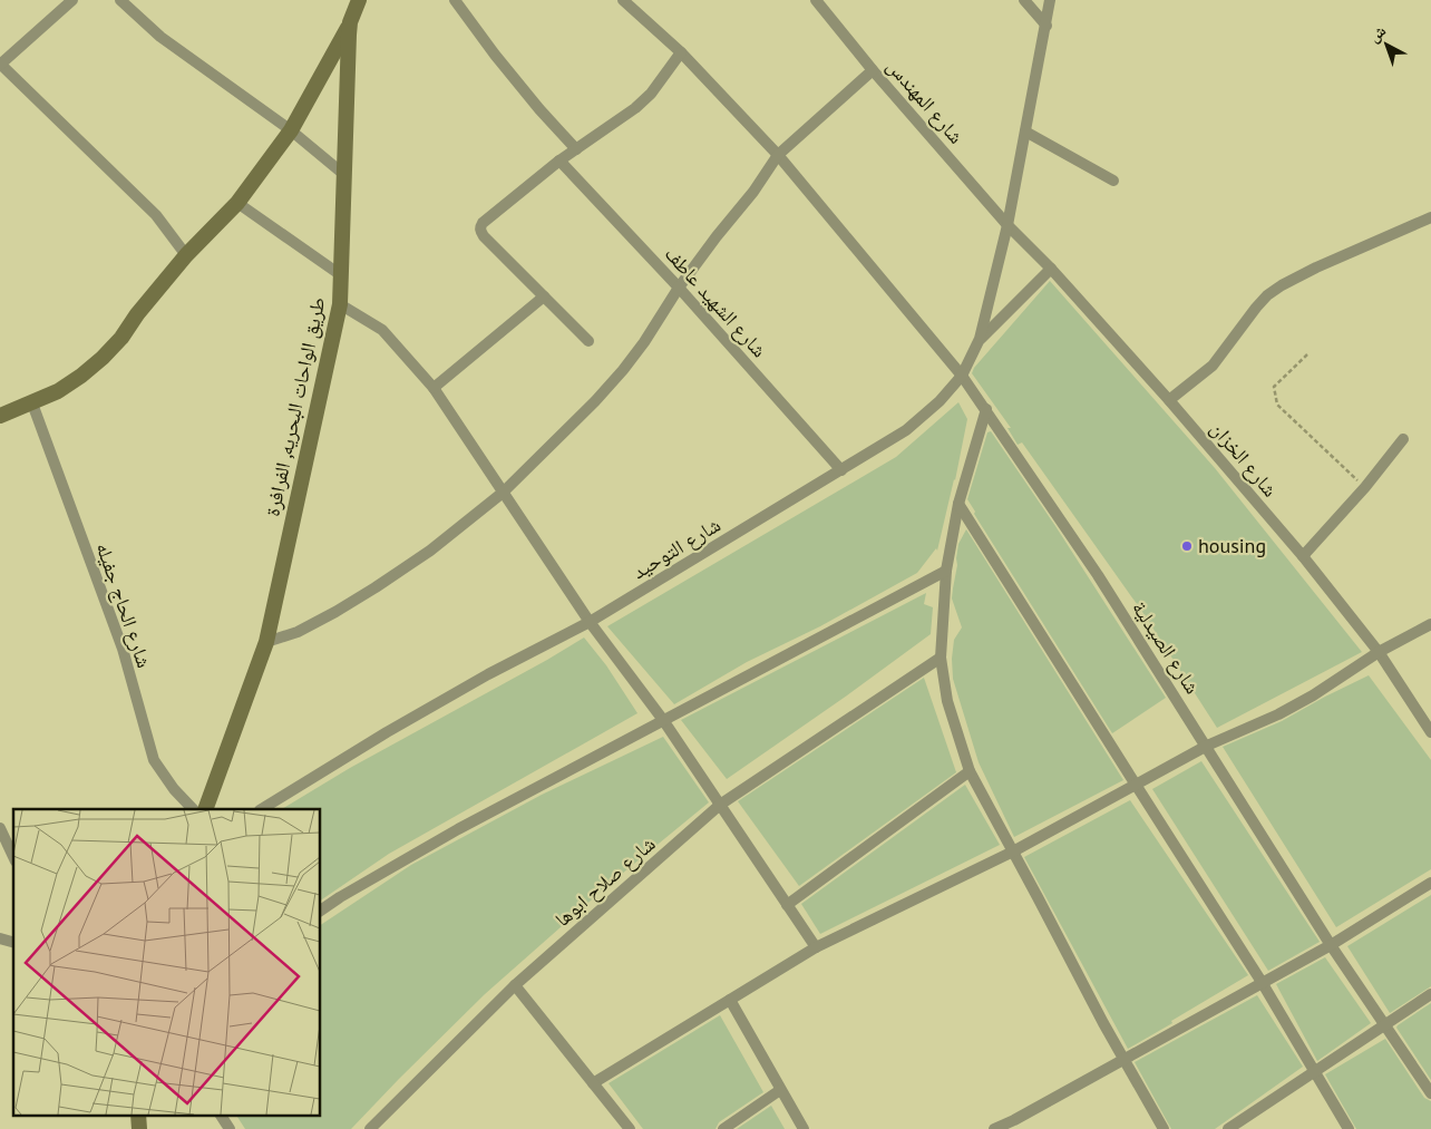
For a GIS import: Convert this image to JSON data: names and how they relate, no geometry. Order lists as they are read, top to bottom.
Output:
{
  "streets": {
    "main road": ["طريق الواحات البحريه, الفرافرة"],
    "street": [
      "شارع المهندس",
      "شارع الشهيد عاطف",
      "شارع الخزان",
      "شارع التوحيد",
      "شارع الحاج جفيله",
      "شارع الصيدلية",
      "شارع صلاح ابوها"
    ]
  },
  "crossings": [
    ["شارع المهندس", "شارع الخزان"],
    ["شارع المهندس", "شارع التوحيد"],
    ["شارع الشهيد عاطف", "شارع التوحيد"],
    ["شارع الخزان", "شارع التوحيد"],
    ["شارع التوحيد", "شارع الصيدلية"]
  ],
  "places": ["housing"],
  "north": "top left"
}
